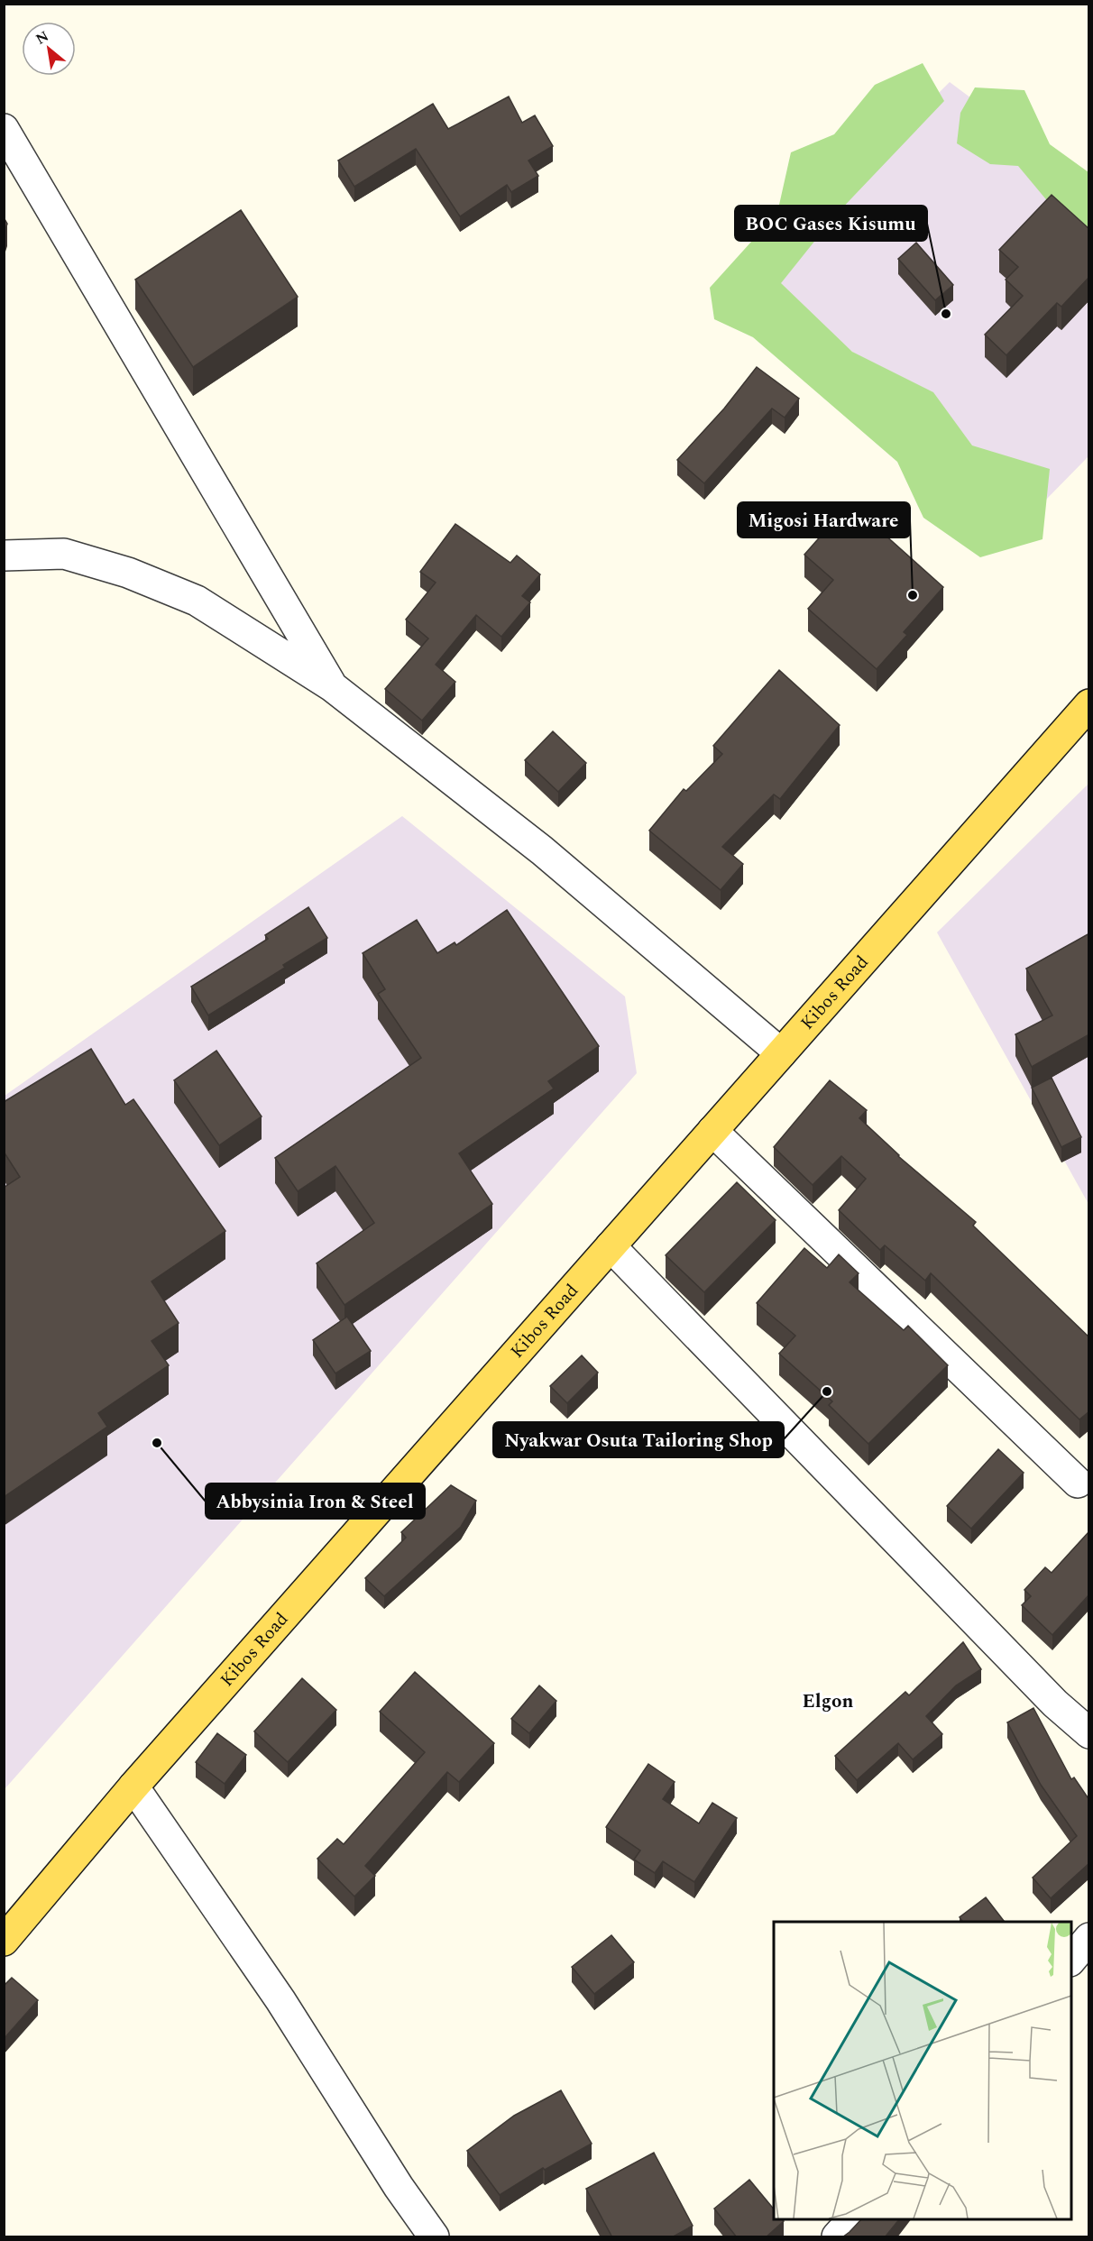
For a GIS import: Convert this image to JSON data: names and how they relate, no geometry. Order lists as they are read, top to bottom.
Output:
{
  "streets": {
    "main road": ["Kibos Road"]
  },
  "districts": ["Elgon"],
  "places": [
    "BOC Gases Kisumu",
    "Migosi Hardware",
    "Nyakwar Osuta Tailoring Shop",
    "Abbysinia Iron & Steel"
  ],
  "north": "top left"
}
